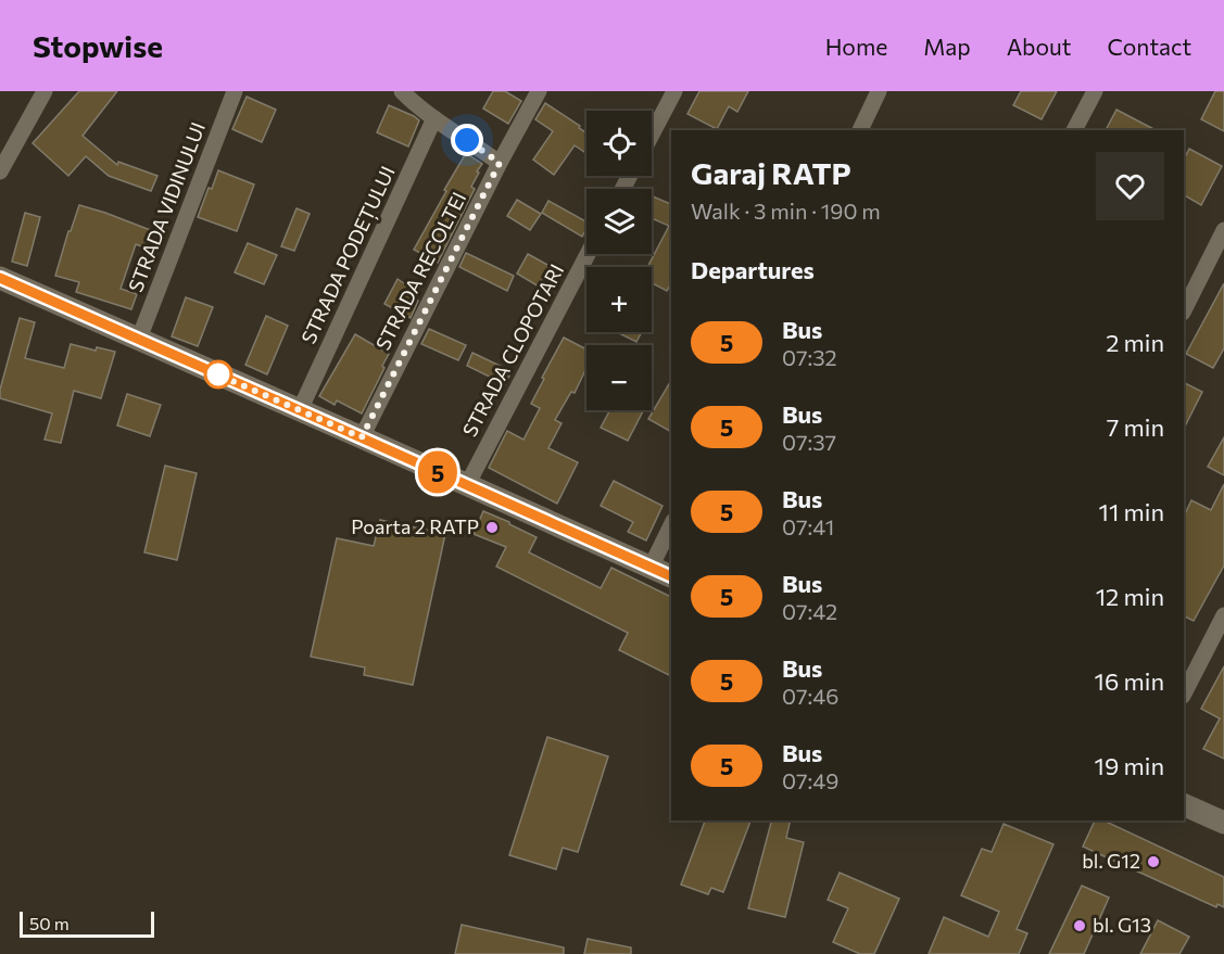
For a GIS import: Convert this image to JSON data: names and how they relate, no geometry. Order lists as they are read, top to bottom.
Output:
{
  "streets": {
    "street": [
      "STRADA VIDINULUI",
      "STRADA PODEȚULUI",
      "STRADA RECOLTEI",
      "STRADA CLOPOTARI"
    ]
  },
  "places": ["Poarta 2 RATP", "bl. G12", "bl. G13"],
  "lines": ["bus line 5"],
  "scale_bar": "50 m",
  "page": {
    "header": "Stopwise",
    "nav": [
      "Home",
      "Map",
      "About",
      "Contact"
    ],
    "on_map": "5",
    "map_buttons": ["+", "−"],
    "heading": [
      ["Garaj RATP", "Walk · 3 min · 190 m"],
      "Departures"
    ],
    "list": [
      {
        "mark": "5",
        "name": "Bus",
        "note": "07:32",
        "value": "2 min"
      },
      {
        "mark": "5",
        "name": "Bus",
        "note": "07:37",
        "value": "7 min"
      },
      {
        "mark": "5",
        "name": "Bus",
        "note": "07:41",
        "value": "11 min"
      },
      {
        "mark": "5",
        "name": "Bus",
        "note": "07:42",
        "value": "12 min"
      },
      {
        "mark": "5",
        "name": "Bus",
        "note": "07:46",
        "value": "16 min"
      },
      {
        "mark": "5",
        "name": "Bus",
        "note": "07:49",
        "value": "19 min"
      }
    ],
    "scale": "50 m"
  }
}
